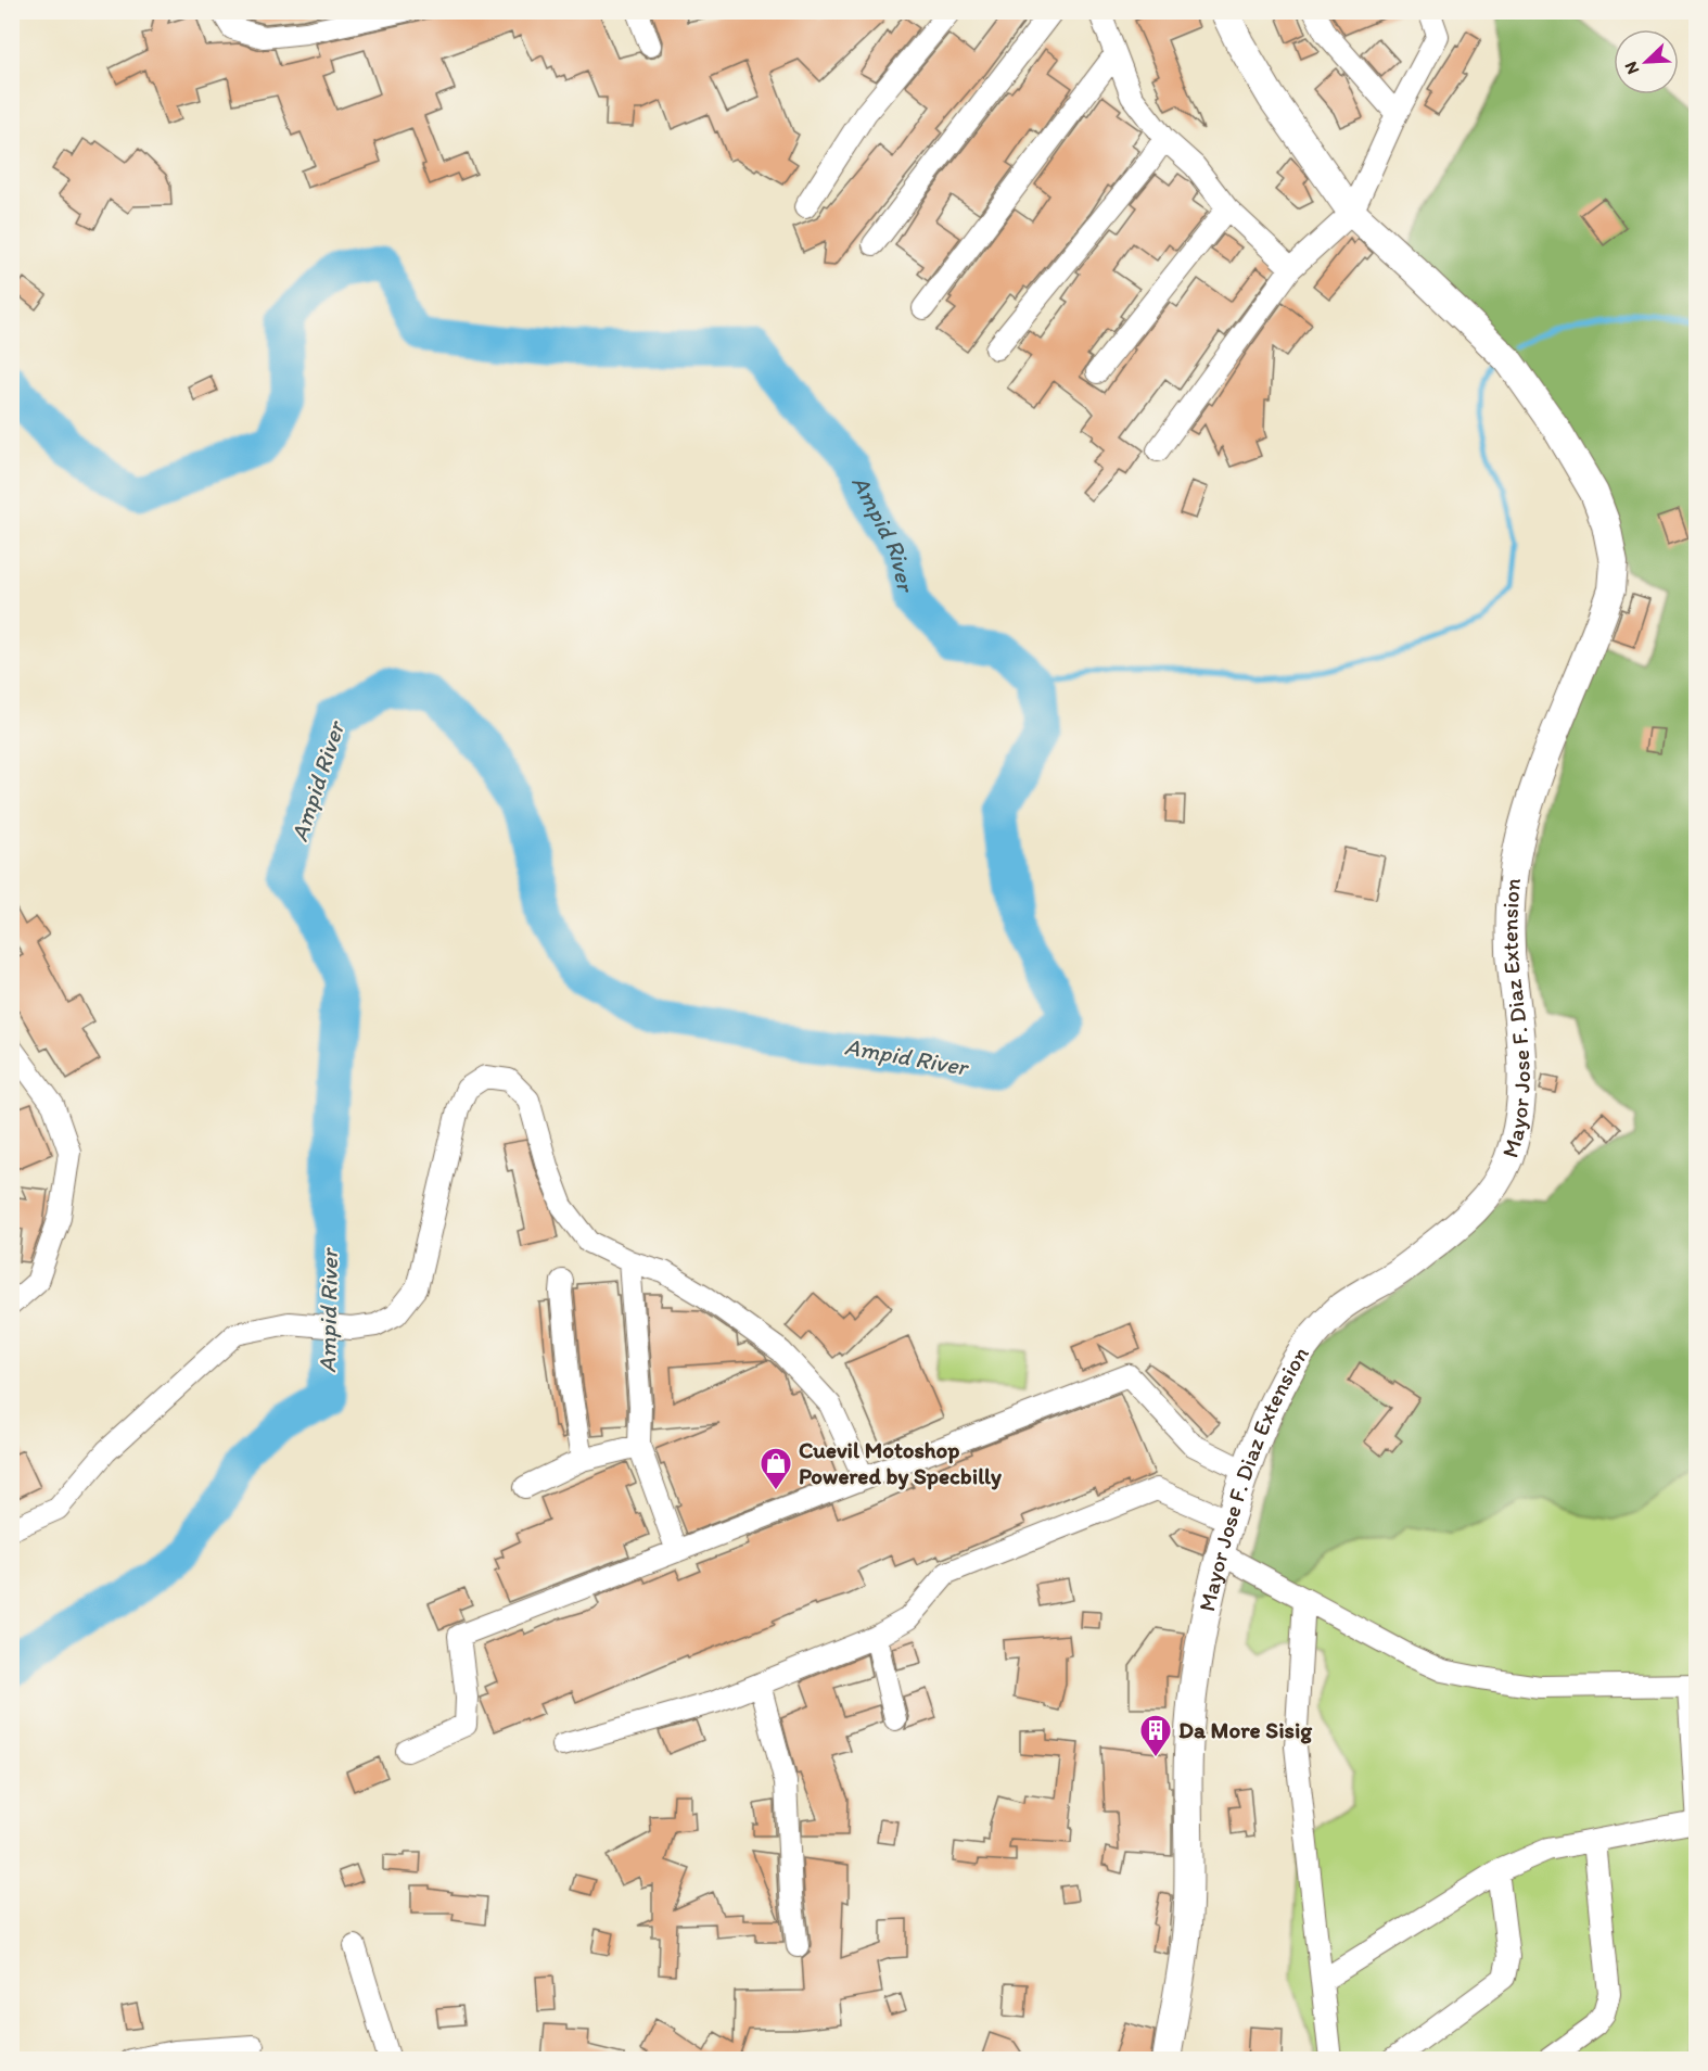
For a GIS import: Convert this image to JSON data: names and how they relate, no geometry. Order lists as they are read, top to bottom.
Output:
{
  "streets": {
    "street": ["Mayor Jose F. Diaz Extension"]
  },
  "water": ["Ampid River"],
  "places": {
    "shop": ["Cuevil Motoshop Powered by Specbilly"],
    "building": ["Da More Sisig"]
  },
  "north": "bottom left"
}
